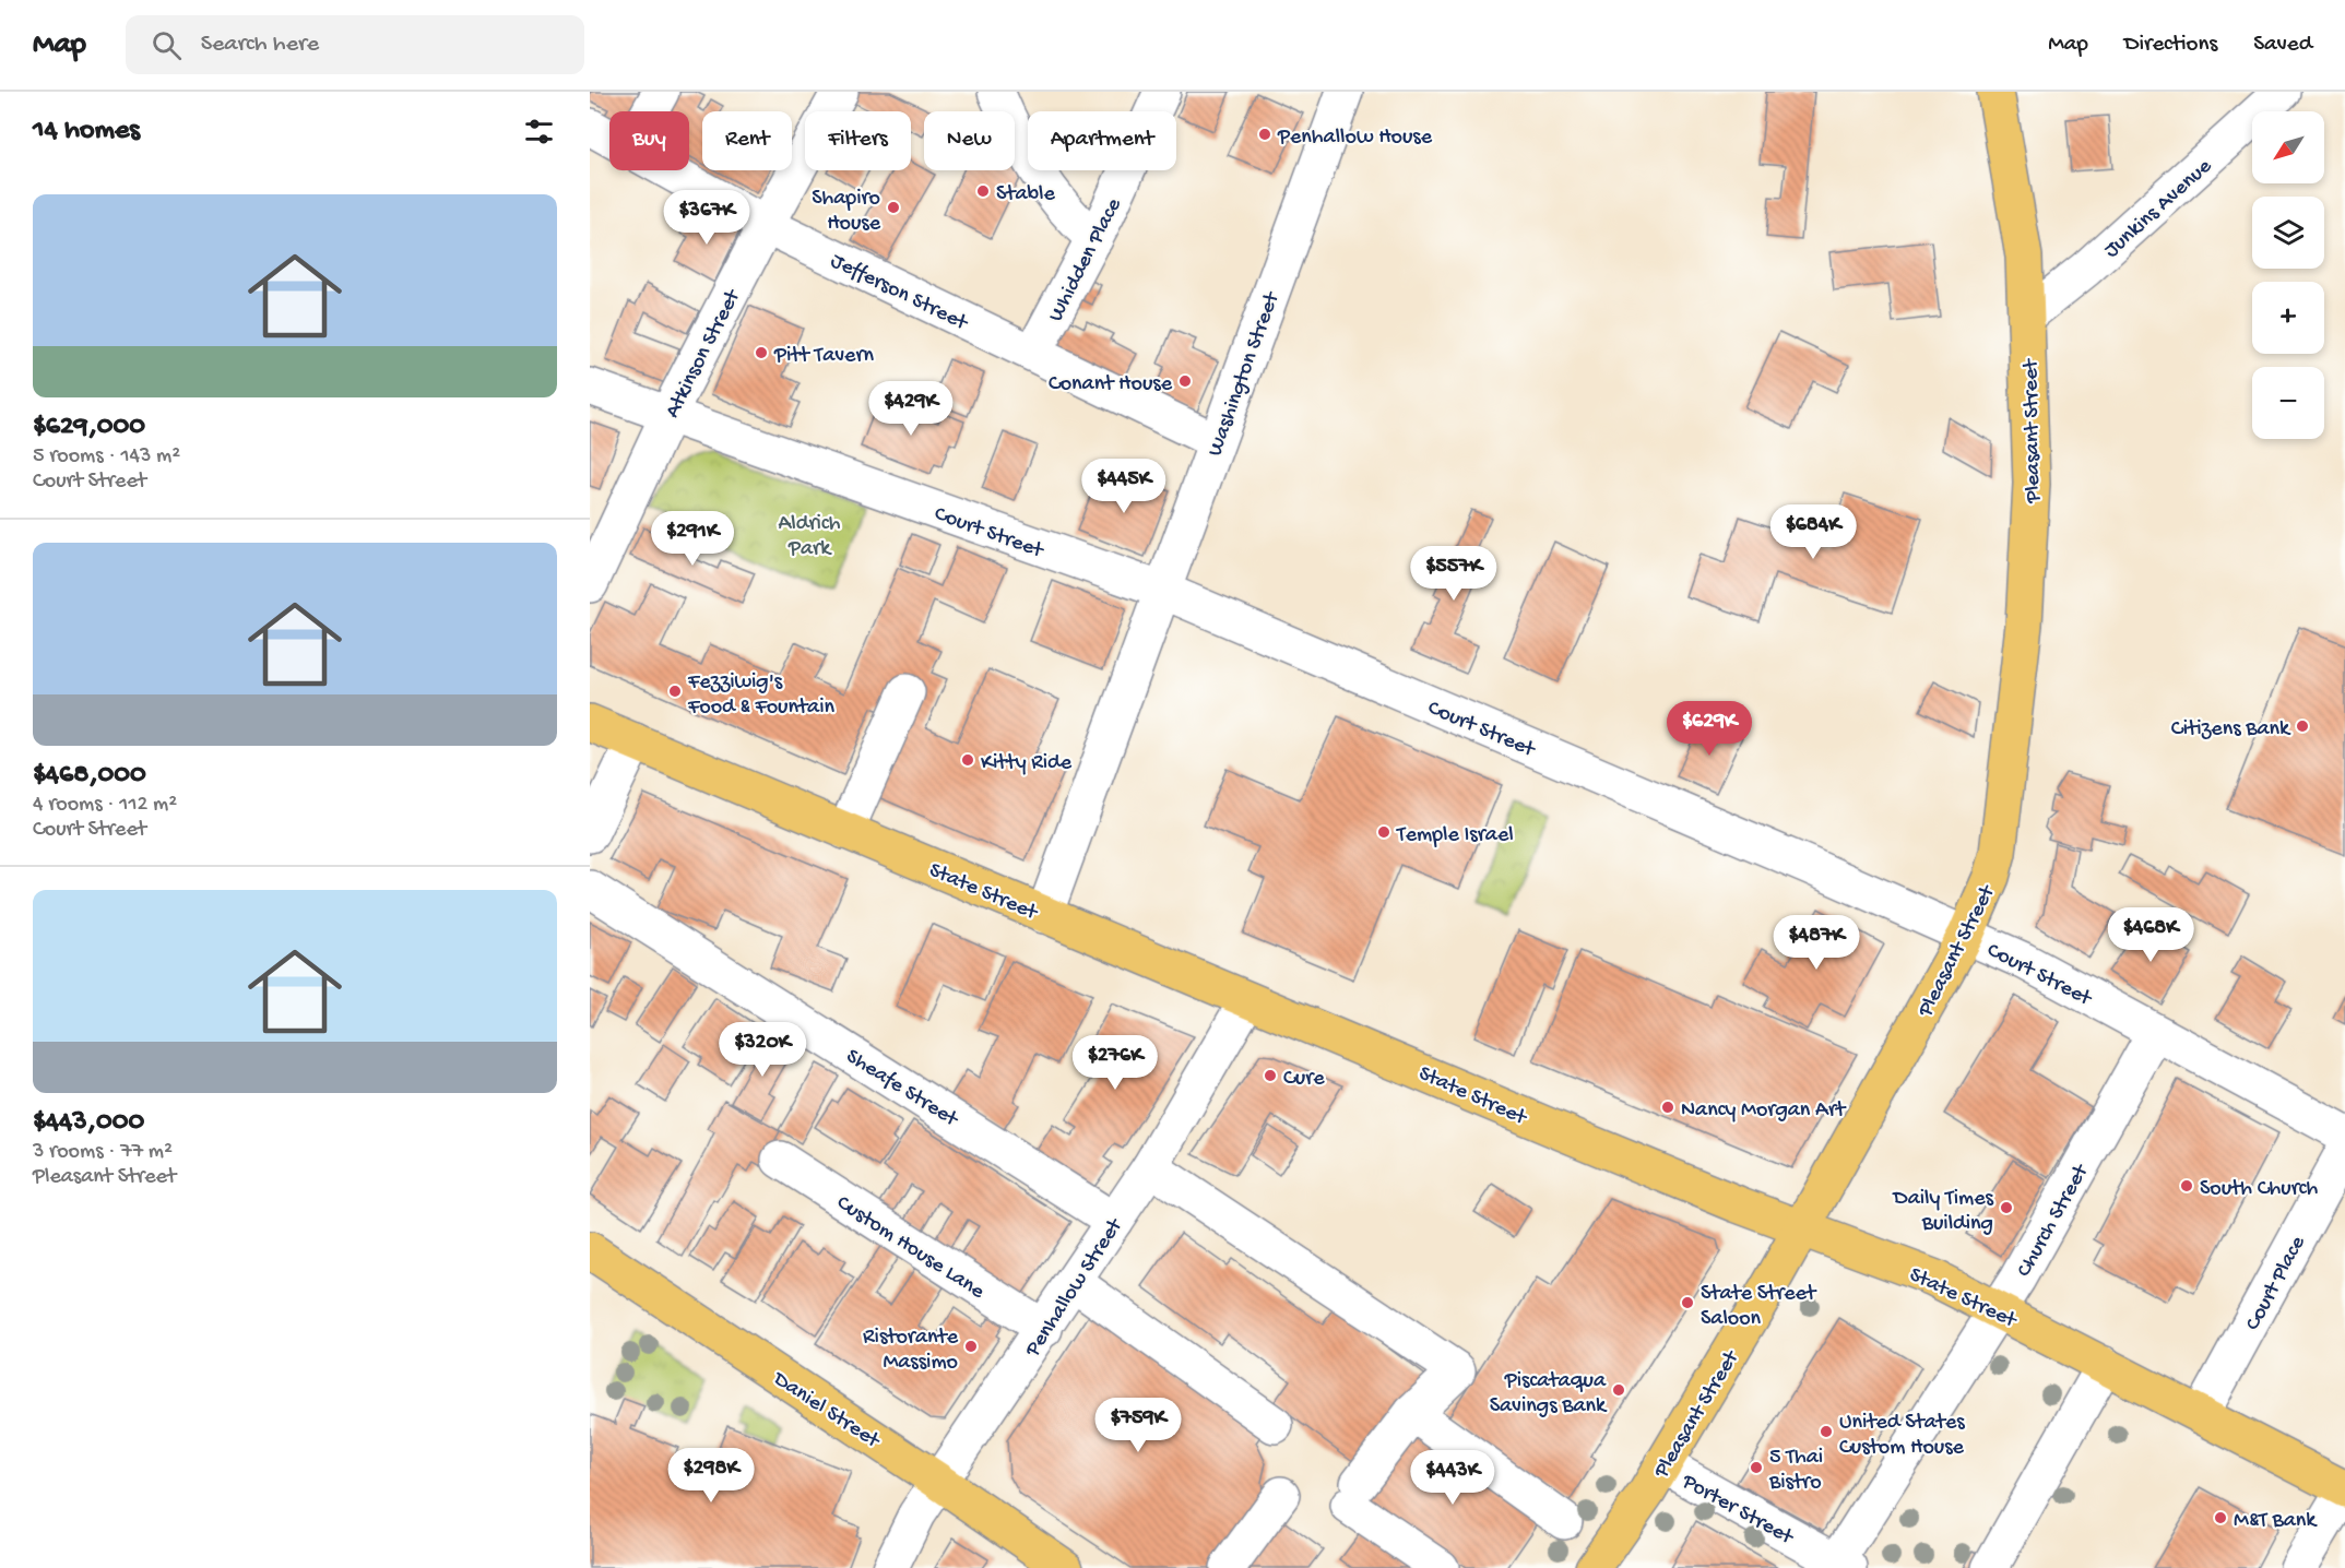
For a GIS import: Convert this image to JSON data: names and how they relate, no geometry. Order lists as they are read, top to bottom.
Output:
{
  "streets": {
    "main road": ["Pleasant Street", "State Street", "Daniel Street"],
    "street": [
      "Junkins Avenue",
      "Whidden Place",
      "Jefferson Street",
      "Atkinson Street",
      "Washington Street",
      "Court Street",
      "Sheafe Street",
      "Church Street",
      "Custom House Lane",
      "Court Place",
      "Penhallow Street",
      "Porter Street"
    ]
  },
  "crossings": [
    ["Junkins Avenue", "Pleasant Street"],
    ["Whidden Place", "Jefferson Street"],
    ["Jefferson Street", "Atkinson Street"],
    ["Jefferson Street", "Washington Street"],
    ["Atkinson Street", "Court Street"],
    ["Washington Street", "Court Street"],
    ["Washington Street", "State Street"],
    ["Pleasant Street", "Court Street"],
    ["Pleasant Street", "State Street"],
    ["Pleasant Street", "Porter Street"],
    ["Court Street", "Church Street"],
    ["State Street", "Church Street"],
    ["State Street", "Court Place"],
    ["State Street", "Penhallow Street"],
    ["Sheafe Street", "Penhallow Street"],
    ["Church Street", "Porter Street"],
    ["Custom House Lane", "Penhallow Street"],
    ["Penhallow Street", "Daniel Street"]
  ],
  "parks": ["Aldrich Park"],
  "places": [
    "Penhallow House",
    "Stable",
    "Shapiro House",
    "Pitt Tavern",
    "Conant House",
    "Fezziwig's Food & Fountain",
    "Citizens Bank",
    "Kitty Ride",
    "Temple Israel",
    "Cure",
    "Nancy Morgan Art",
    "South Church",
    "Daily Times Building",
    "State Street Saloon",
    "Ristorante Massimo",
    "Piscataqua Savings Bank",
    "United States Custom House",
    "5 Thai Bistro",
    "M&T Bank"
  ],
  "north": "bottom left",
  "page": {
    "header": "Map",
    "search": "Search here",
    "nav": ["Map", "Directions", "Saved"],
    "heading": "14 homes",
    "map_buttons": ["+", "−"],
    "chip": [
      "Buy",
      "Rent",
      "Filters",
      "New",
      "Apartment"
    ],
    "list": [
      {
        "name": "$629,000",
        "note": "5 rooms · 143 m² · Court Street"
      },
      {
        "name": "$468,000",
        "note": "4 rooms · 112 m² · Court Street"
      },
      {
        "name": "$443,000",
        "note": "3 rooms · 77 m² · Pleasant Street"
      }
    ],
    "price": [
      "$367K",
      "$429K",
      "$445K",
      "$684K",
      "$291K",
      "$557K",
      "$629K",
      "$468K",
      "$487K",
      "$320K",
      "$276K",
      "$759K",
      "$298K",
      "$443K"
    ]
  }
}
